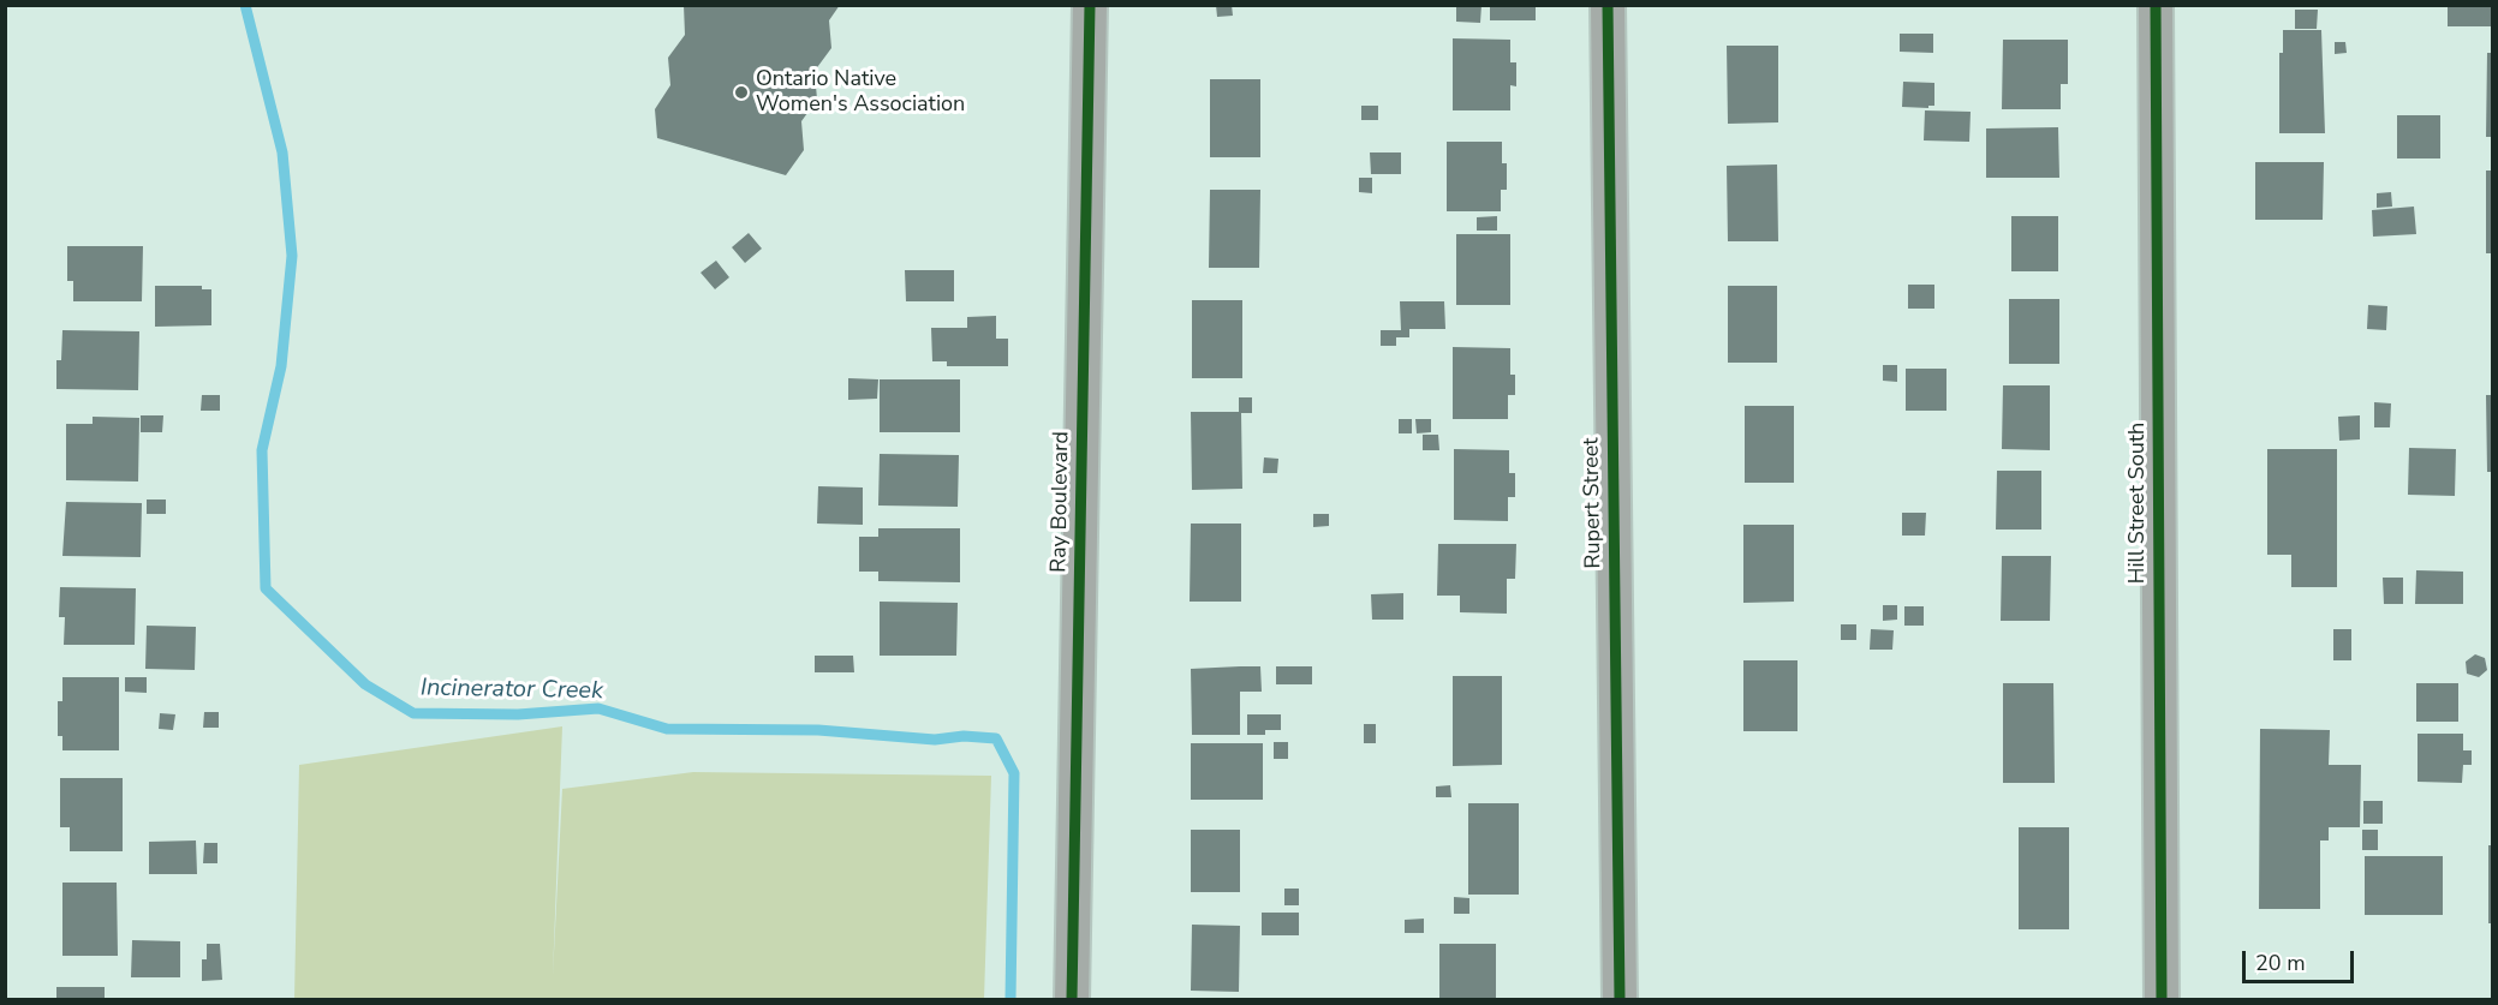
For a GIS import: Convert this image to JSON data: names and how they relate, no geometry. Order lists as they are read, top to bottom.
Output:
{
  "streets": {
    "street": ["Ray Boulevard", "Rupert Street", "Hill Street South"]
  },
  "water": ["Incinerator Creek"],
  "places": ["Ontario Native Women's Association"],
  "scale_bar": "20 m"
}
